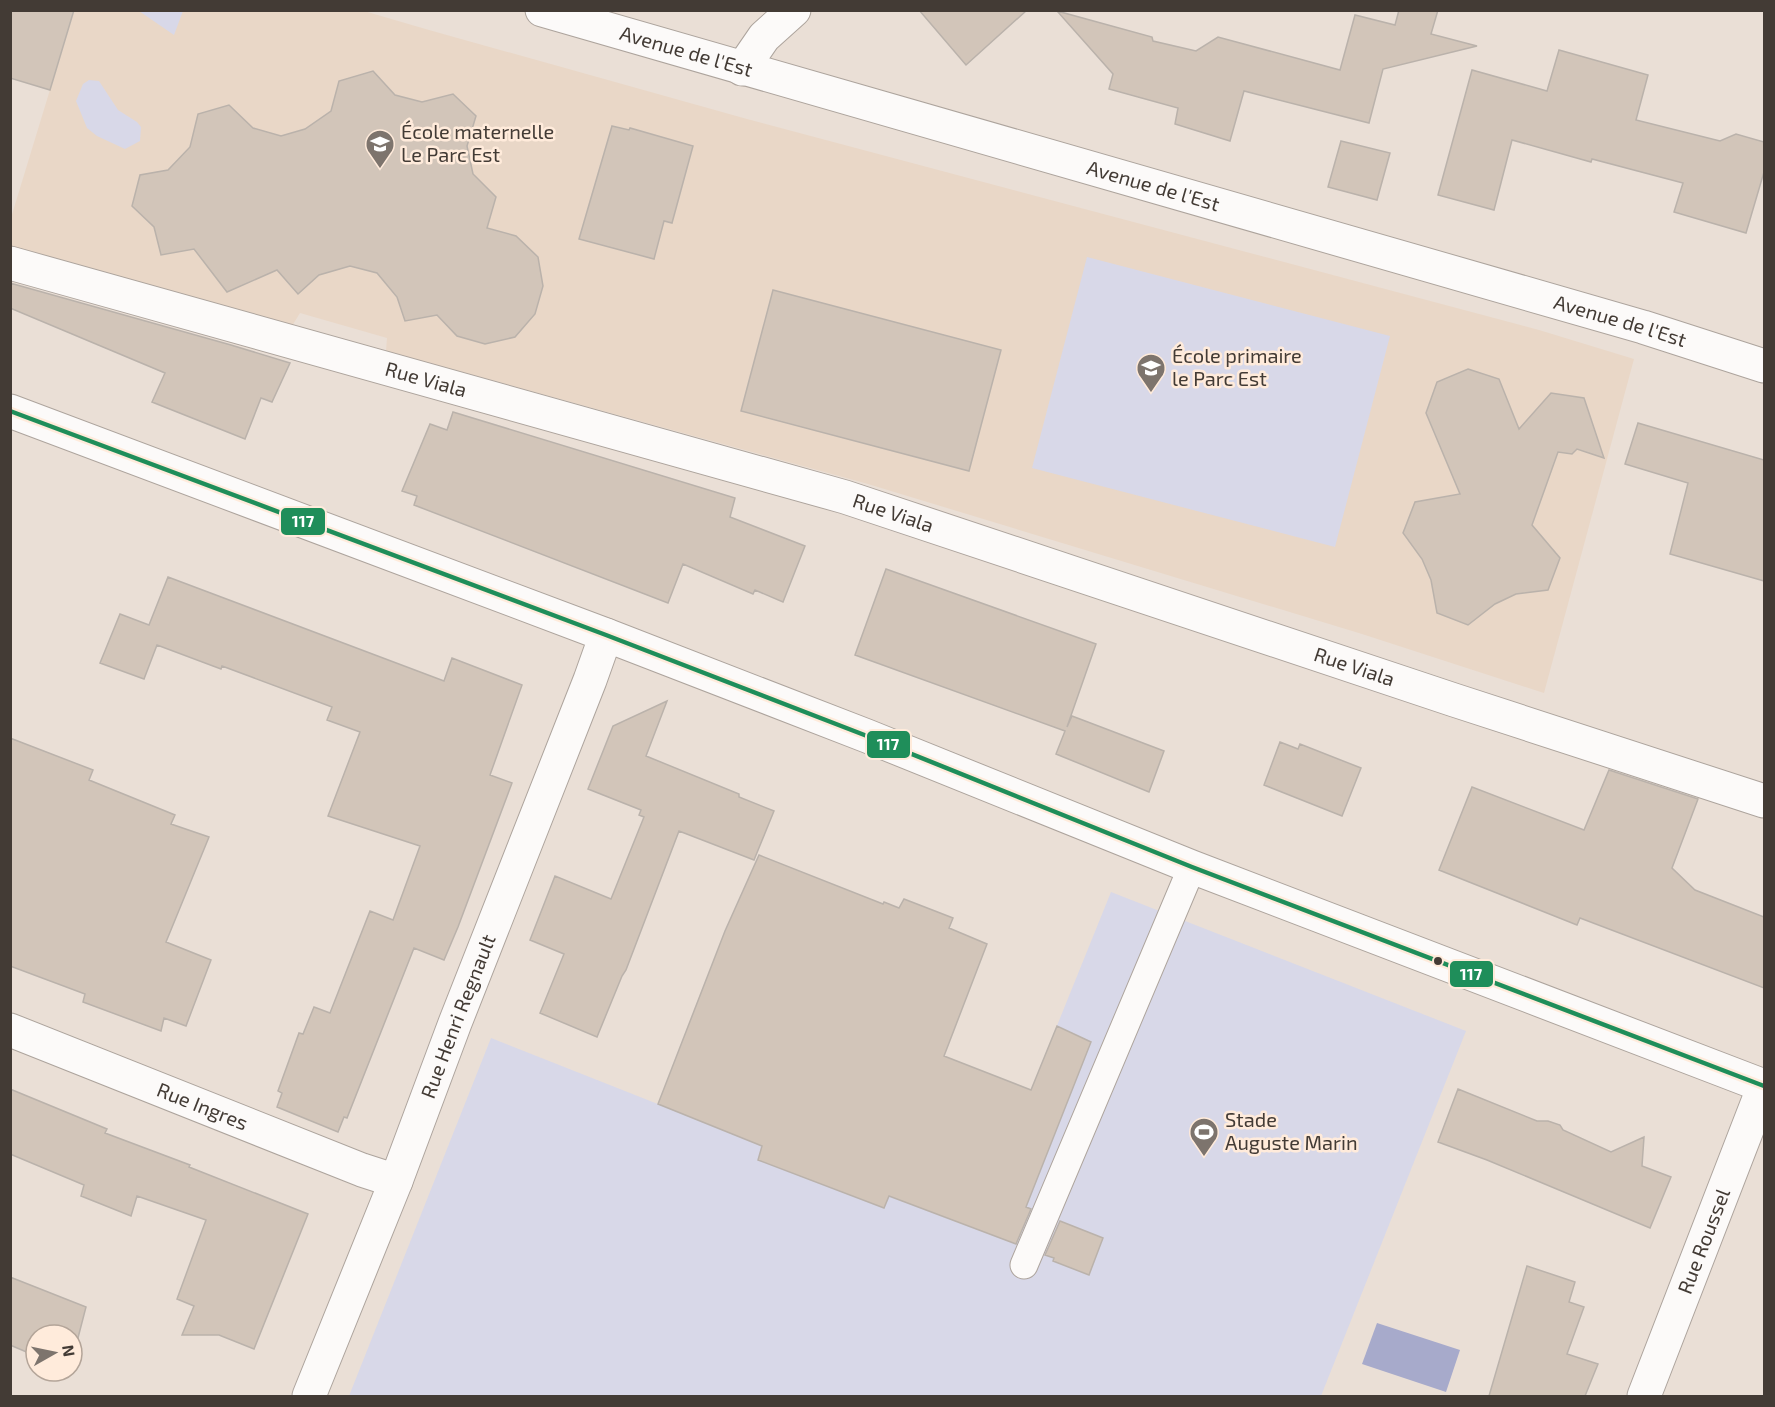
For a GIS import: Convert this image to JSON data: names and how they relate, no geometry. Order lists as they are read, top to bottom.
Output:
{
  "streets": {
    "street": [
      "Avenue de l'Est",
      "Rue Viala",
      "Rue Henri Regnault",
      "Rue Ingres",
      "Rue Roussel"
    ]
  },
  "crossings": [
    ["Rue Henri Regnault", "Rue Ingres"]
  ],
  "places": {
    "school or university": ["École maternelle Le Parc Est", "École primaire le Parc Est"],
    "sports": ["Stade Auguste Marin"]
  },
  "lines": ["transit line 117"],
  "north": "right"
}
